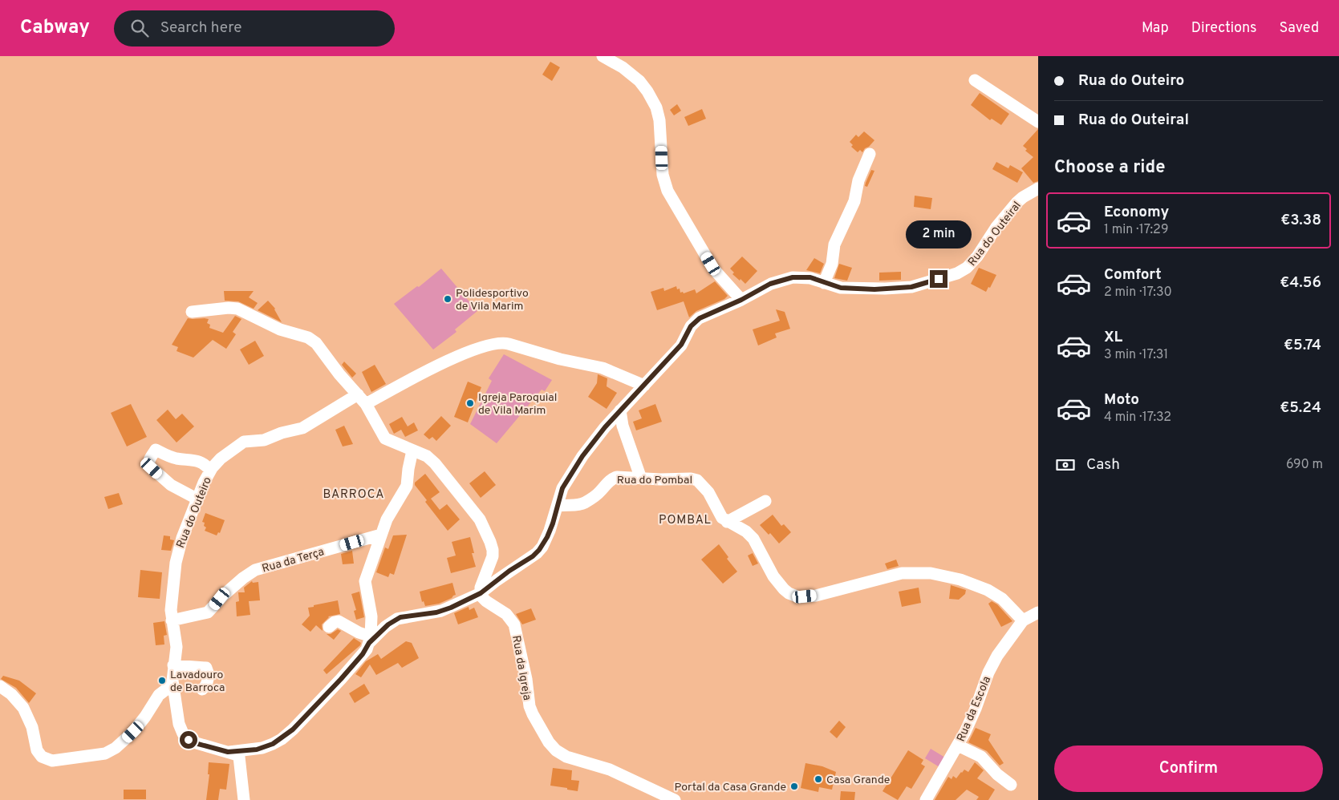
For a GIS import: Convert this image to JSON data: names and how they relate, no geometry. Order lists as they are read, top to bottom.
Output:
{
  "streets": {
    "street": [
      "Rua do Outeiral",
      "Rua do Pombal",
      "Rua do Outeiro",
      "Rua da Terça",
      "Rua da Igreja",
      "Rua da Escola"
    ]
  },
  "crossings": [
    ["Rua do Outeiral", "Rua do Pombal"],
    ["Rua do Pombal", "Rua da Escola"],
    ["Rua do Outeiro", "Rua da Terça"]
  ],
  "districts": ["BARROCA", "POMBAL"],
  "places": [
    "Polidesportivo de Vila Marim",
    "Igreja Paroquial de Vila Marim",
    "Lavadouro de Barroca",
    "Casa Grande",
    "Portal da Casa Grande"
  ],
  "page": {
    "header": "Cabway",
    "search": "Search here",
    "nav": ["Map", "Directions", "Saved"],
    "banner": ["Rua do Outeiro", "Rua do Outeiral"],
    "heading": "Choose a ride",
    "list": [
      {
        "name": "Economy",
        "note": "1 min · 17:29",
        "value": "€3.38"
      },
      {
        "name": "Comfort",
        "note": "2 min · 17:30",
        "value": "€4.56"
      },
      {
        "name": "XL",
        "note": "3 min · 17:31",
        "value": "€5.74"
      },
      {
        "name": "Moto",
        "note": "4 min · 17:32",
        "value": "€5.24"
      }
    ],
    "bubble": "2 min",
    "pay": ["Cash", "690 m"],
    "buttons": "Confirm"
  }
}
